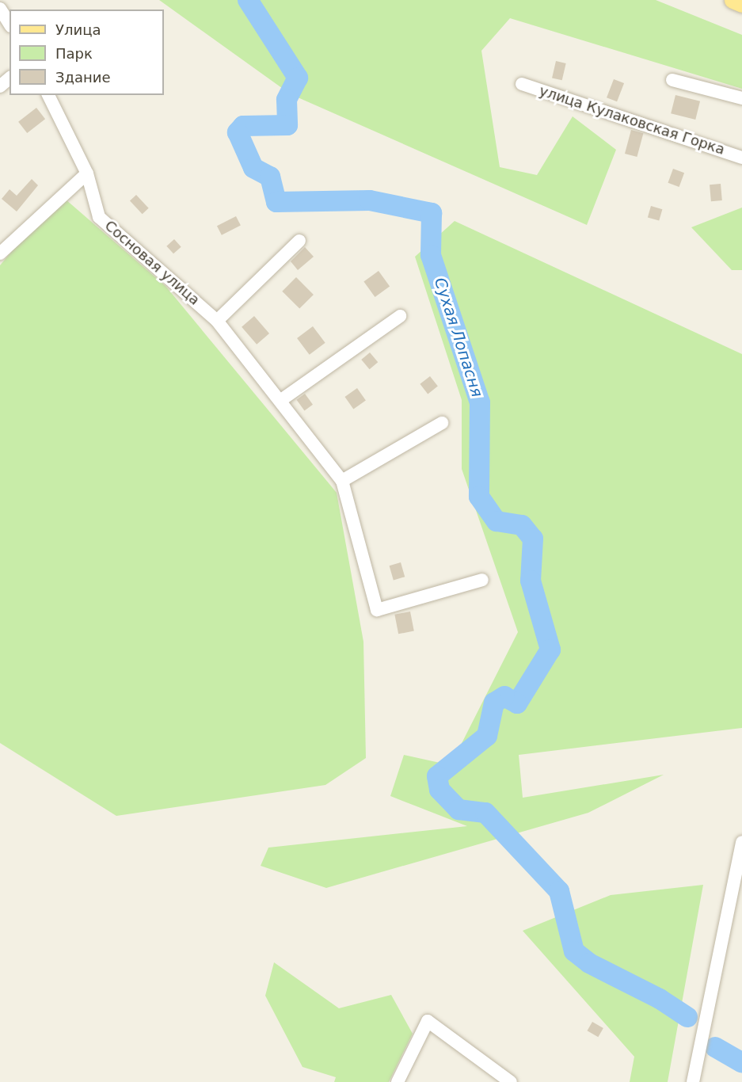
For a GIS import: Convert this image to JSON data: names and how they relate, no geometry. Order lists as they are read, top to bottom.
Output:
{
  "streets": {
    "street": ["улица Кулаковская Горка", "Сосновая улица"]
  },
  "water": ["Сухая Лопасня"],
  "legend": ["Улица", "Парк", "Здание"]
}
